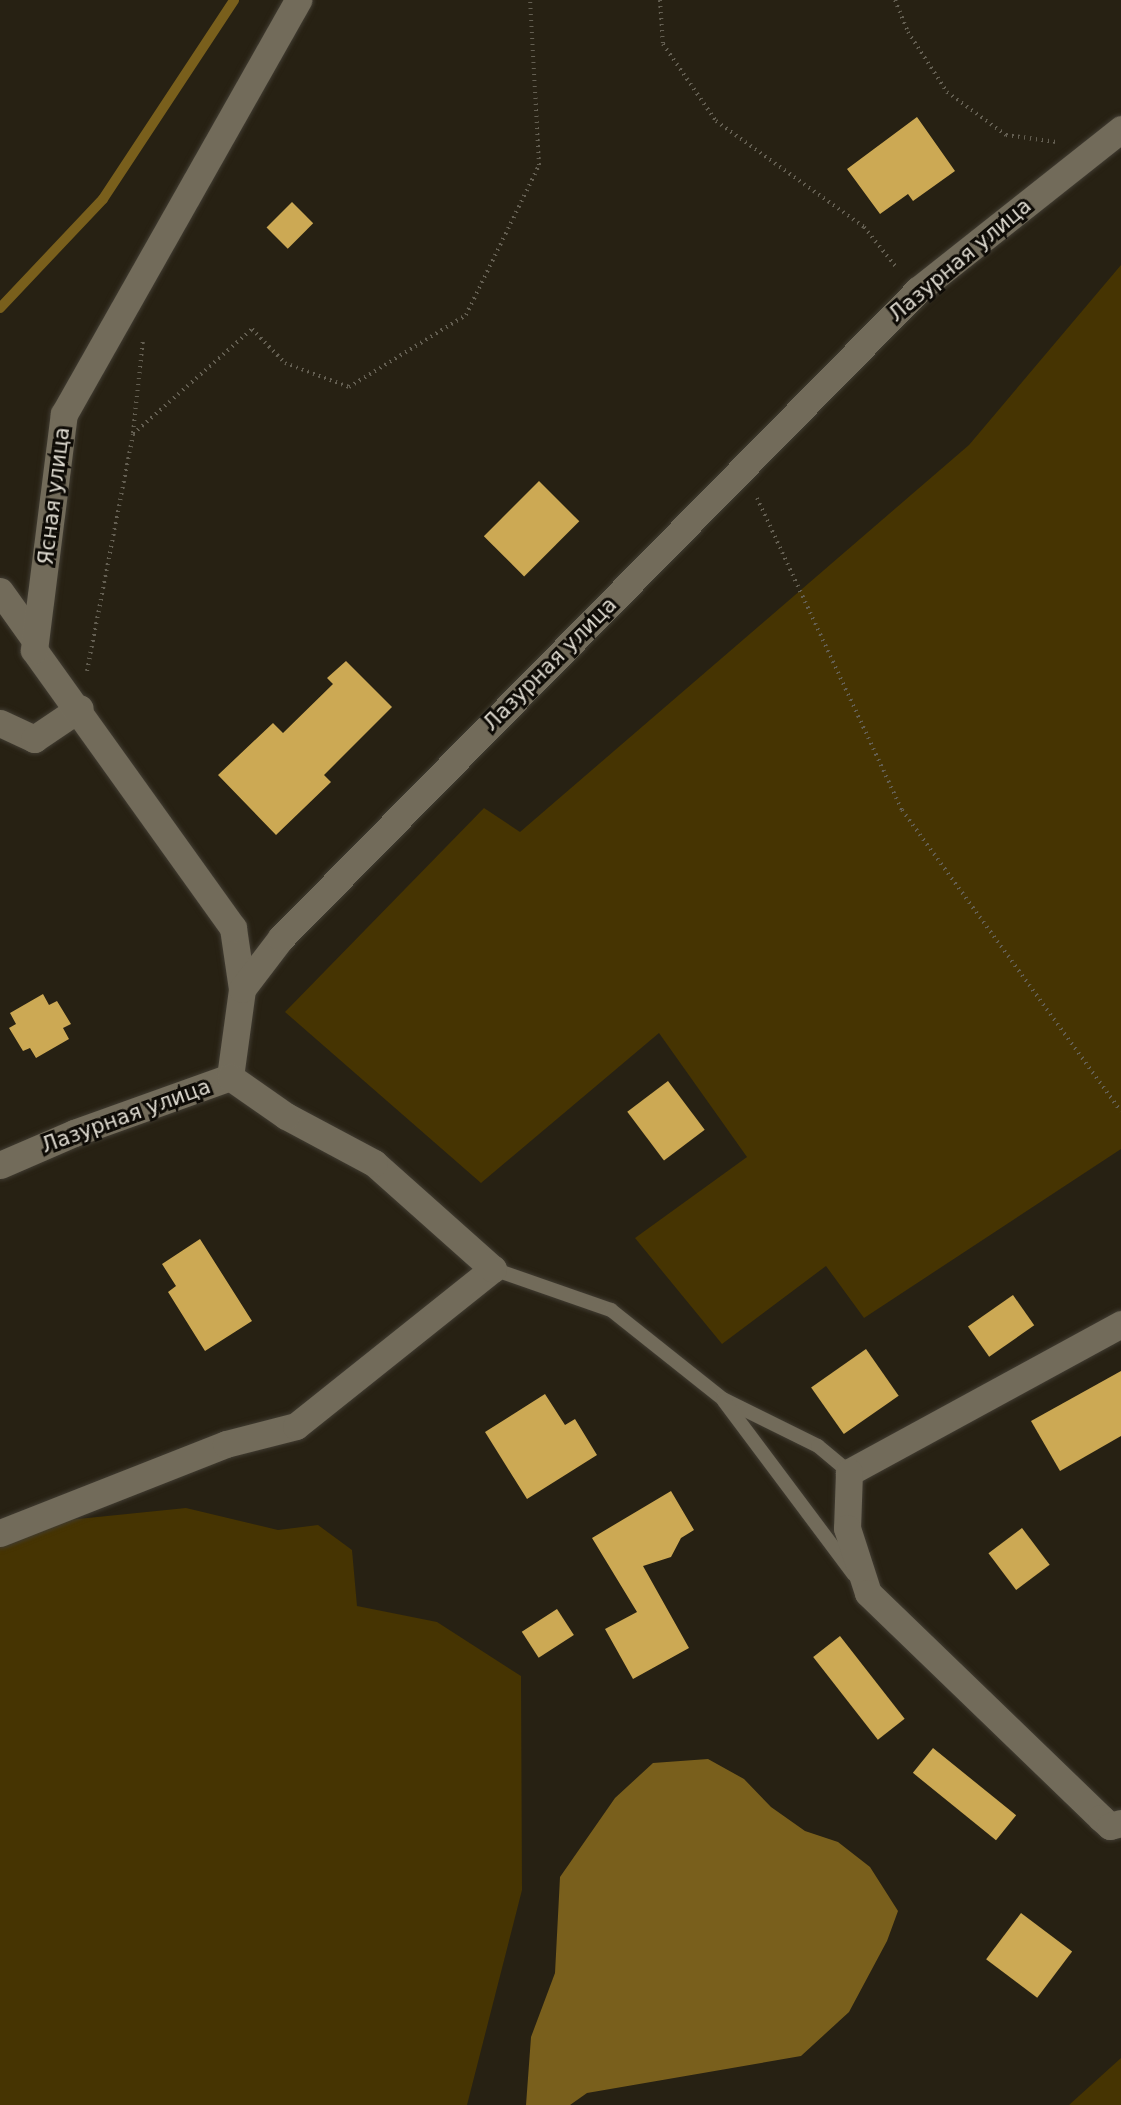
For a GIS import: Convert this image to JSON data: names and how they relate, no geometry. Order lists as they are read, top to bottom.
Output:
{
  "streets": {
    "street": ["Лазурная улица", "Ясная улица"]
  }
}
